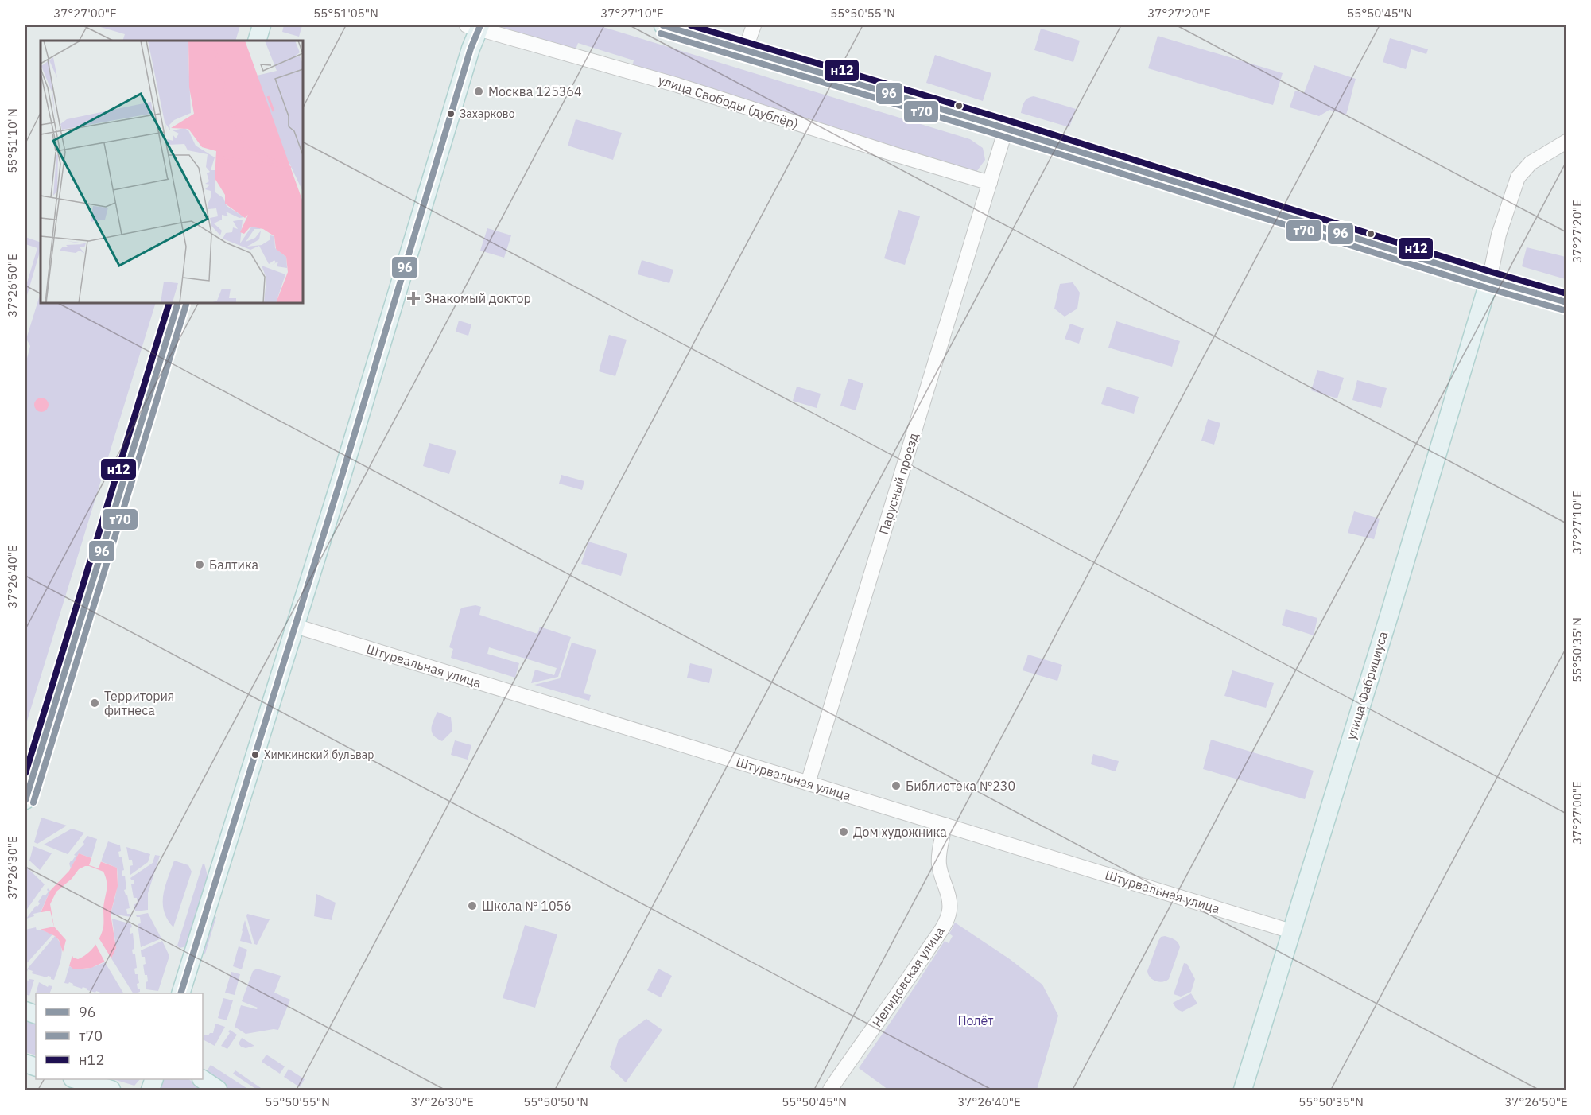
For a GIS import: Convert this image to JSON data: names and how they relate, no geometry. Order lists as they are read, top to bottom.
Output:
{
  "streets": {
    "main road": ["улица Фабрициуса"],
    "street": [
      "улица Свободы (дублёр)",
      "Парусный проезд",
      "Штурвальная улица",
      "Нелидовская улица"
    ]
  },
  "crossings": [
    ["улица Свободы (дублёр)", "Парусный проезд"],
    ["Парусный проезд", "Штурвальная улица"],
    ["Штурвальная улица", "улица Фабрициуса"],
    ["Штурвальная улица", "Нелидовская улица"]
  ],
  "parks": ["Полёт"],
  "places": {
    "other": [
      "Москва 125364",
      "Захарково",
      "Балтика",
      "Территория фитнеса",
      "Химкинский бульвар",
      "Библиотека №230",
      "Дом художника",
      "Школа № 1056"
    ],
    "health": ["Знакомый доктор"]
  },
  "lines": ["transit line 96", "transit line н12", "transit line т70"],
  "legend": ["96", "т70", "н12"],
  "coordinates": [
    "37°27'00\"E",
    "55°51'05\"N",
    "37°27'10\"E",
    "55°50'55\"N",
    "37°27'20\"E",
    "55°50'45\"N",
    "55°51'10\"N",
    "37°26'50\"E",
    "37°26'40\"E",
    "55°50'35\"N",
    "37°26'30\"E",
    "55°50'50\"N"
  ]
}
